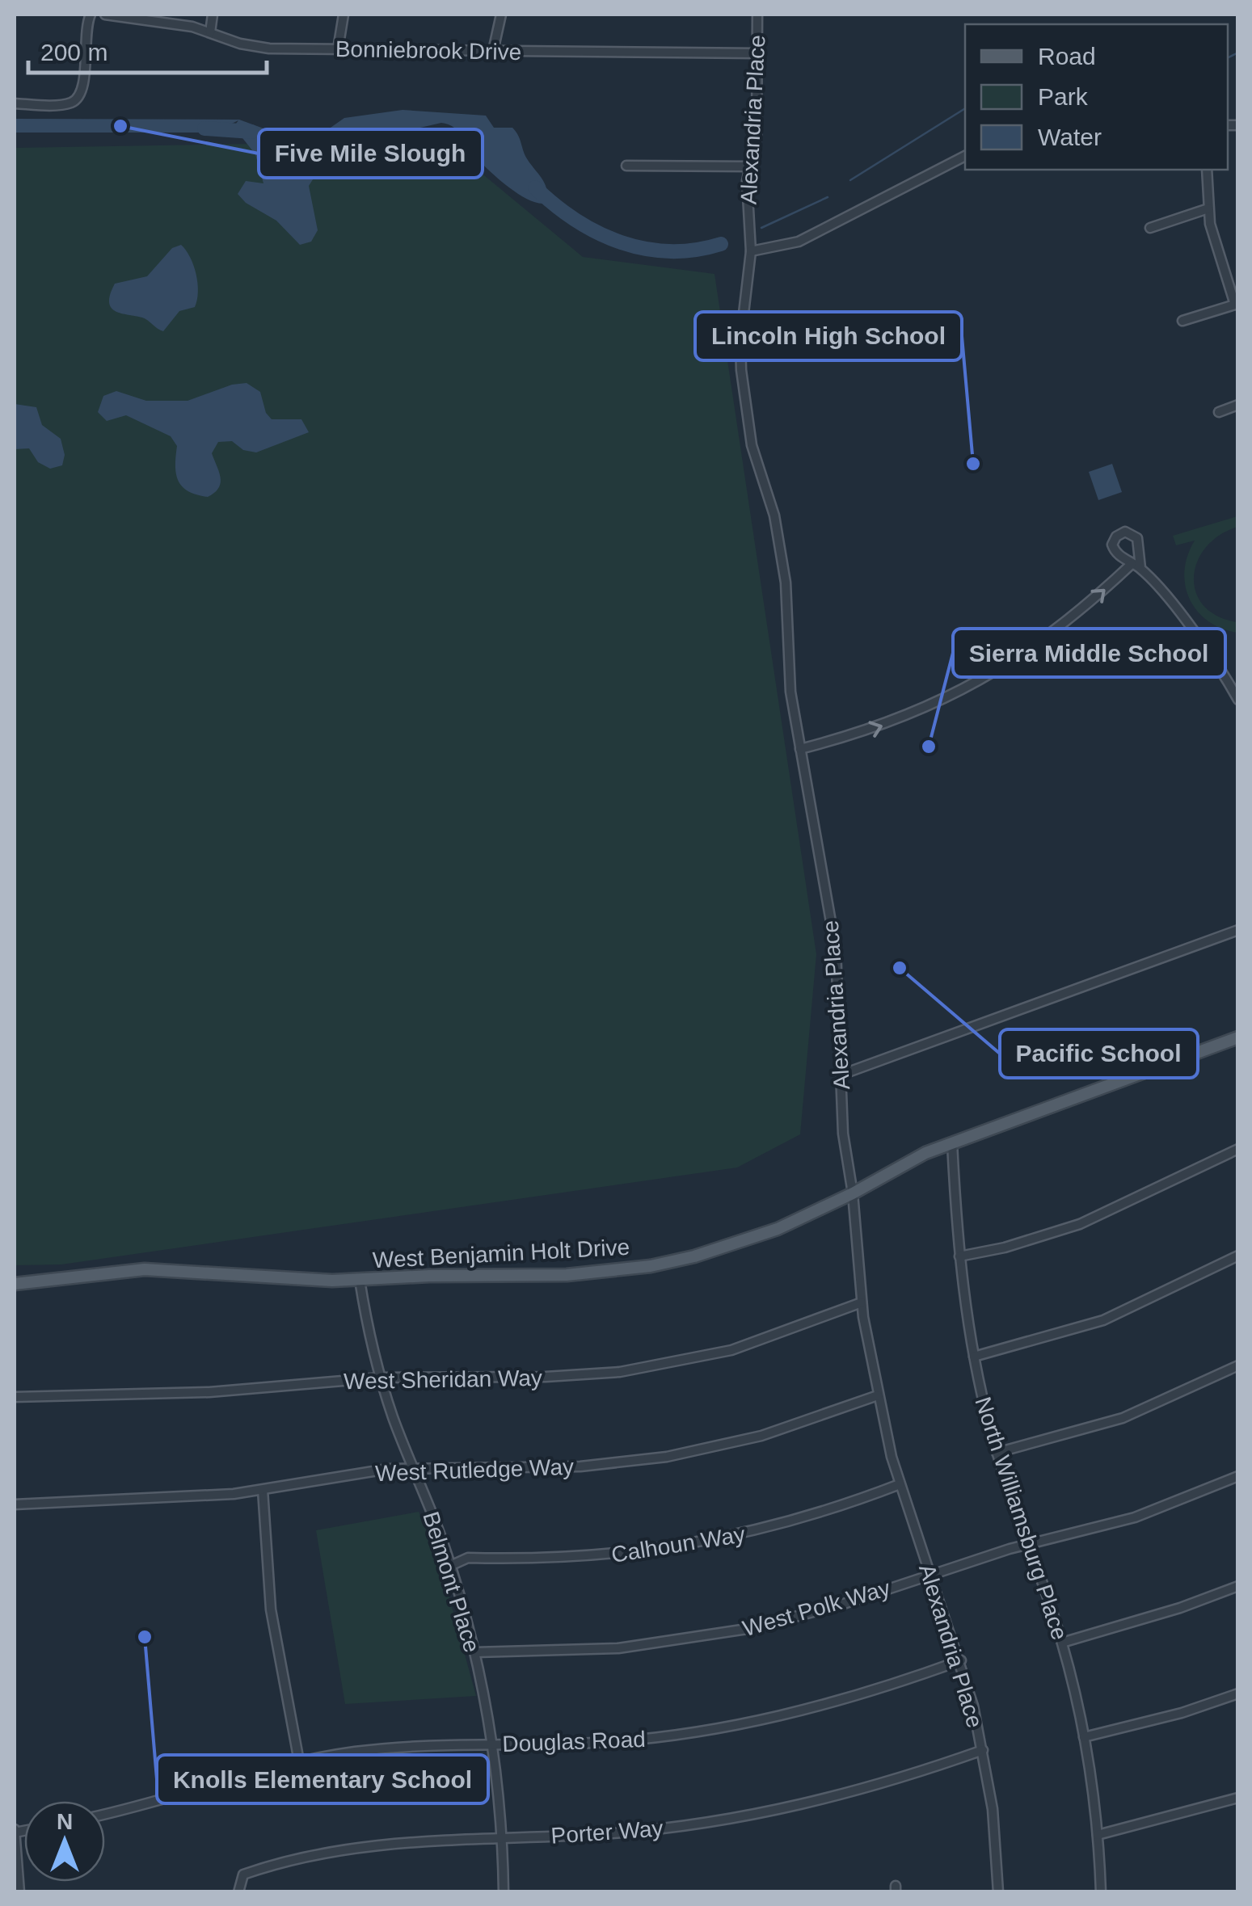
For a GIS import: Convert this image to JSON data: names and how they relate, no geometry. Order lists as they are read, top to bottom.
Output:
{
  "streets": {
    "main road": ["West Benjamin Holt Drive"],
    "street": [
      "Bonniebrook Drive",
      "Alexandria Place",
      "West Sheridan Way",
      "West Rutledge Way",
      "North Williamsburg Place",
      "Calhoun Way",
      "Belmont Place",
      "West Polk Way",
      "Douglas Road",
      "Porter Way"
    ]
  },
  "crossings": [
    ["Bonniebrook Drive", "Alexandria Place"],
    ["Alexandria Place", "West Benjamin Holt Drive"],
    ["Alexandria Place", "West Sheridan Way"],
    ["Alexandria Place", "West Rutledge Way"],
    ["Alexandria Place", "Calhoun Way"],
    ["Alexandria Place", "West Polk Way"],
    ["Alexandria Place", "Douglas Road"],
    ["Alexandria Place", "Porter Way"],
    ["West Benjamin Holt Drive", "North Williamsburg Place"],
    ["West Benjamin Holt Drive", "Belmont Place"],
    ["West Sheridan Way", "Belmont Place"],
    ["West Rutledge Way", "Belmont Place"],
    ["North Williamsburg Place", "West Polk Way"],
    ["Calhoun Way", "Belmont Place"],
    ["Belmont Place", "West Polk Way"],
    ["Belmont Place", "Douglas Road"],
    ["Belmont Place", "Porter Way"]
  ],
  "places": [
    "Five Mile Slough",
    "Lincoln High School",
    "Sierra Middle School",
    "Pacific School",
    "Knolls Elementary School"
  ],
  "legend": ["Road", "Park", "Water"],
  "scale_bar": "200 m",
  "north": "top"
}
